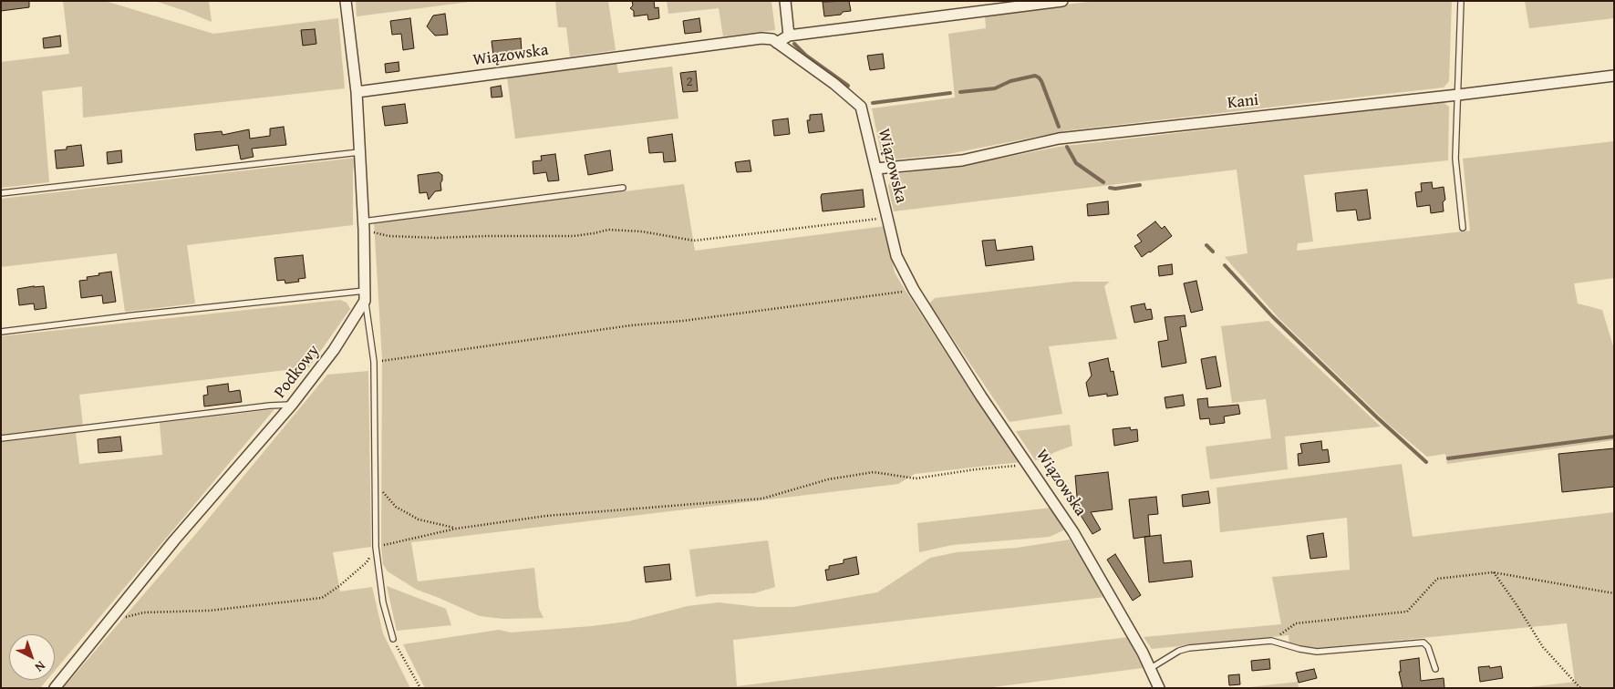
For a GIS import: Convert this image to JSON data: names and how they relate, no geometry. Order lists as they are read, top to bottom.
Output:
{
  "streets": {
    "street": ["Wiązowska", "Kani", "Podkowy"]
  },
  "crossings": [
    ["Wiązowska", "Kani"]
  ],
  "house_numbers": ["2"],
  "north": "bottom right"
}
